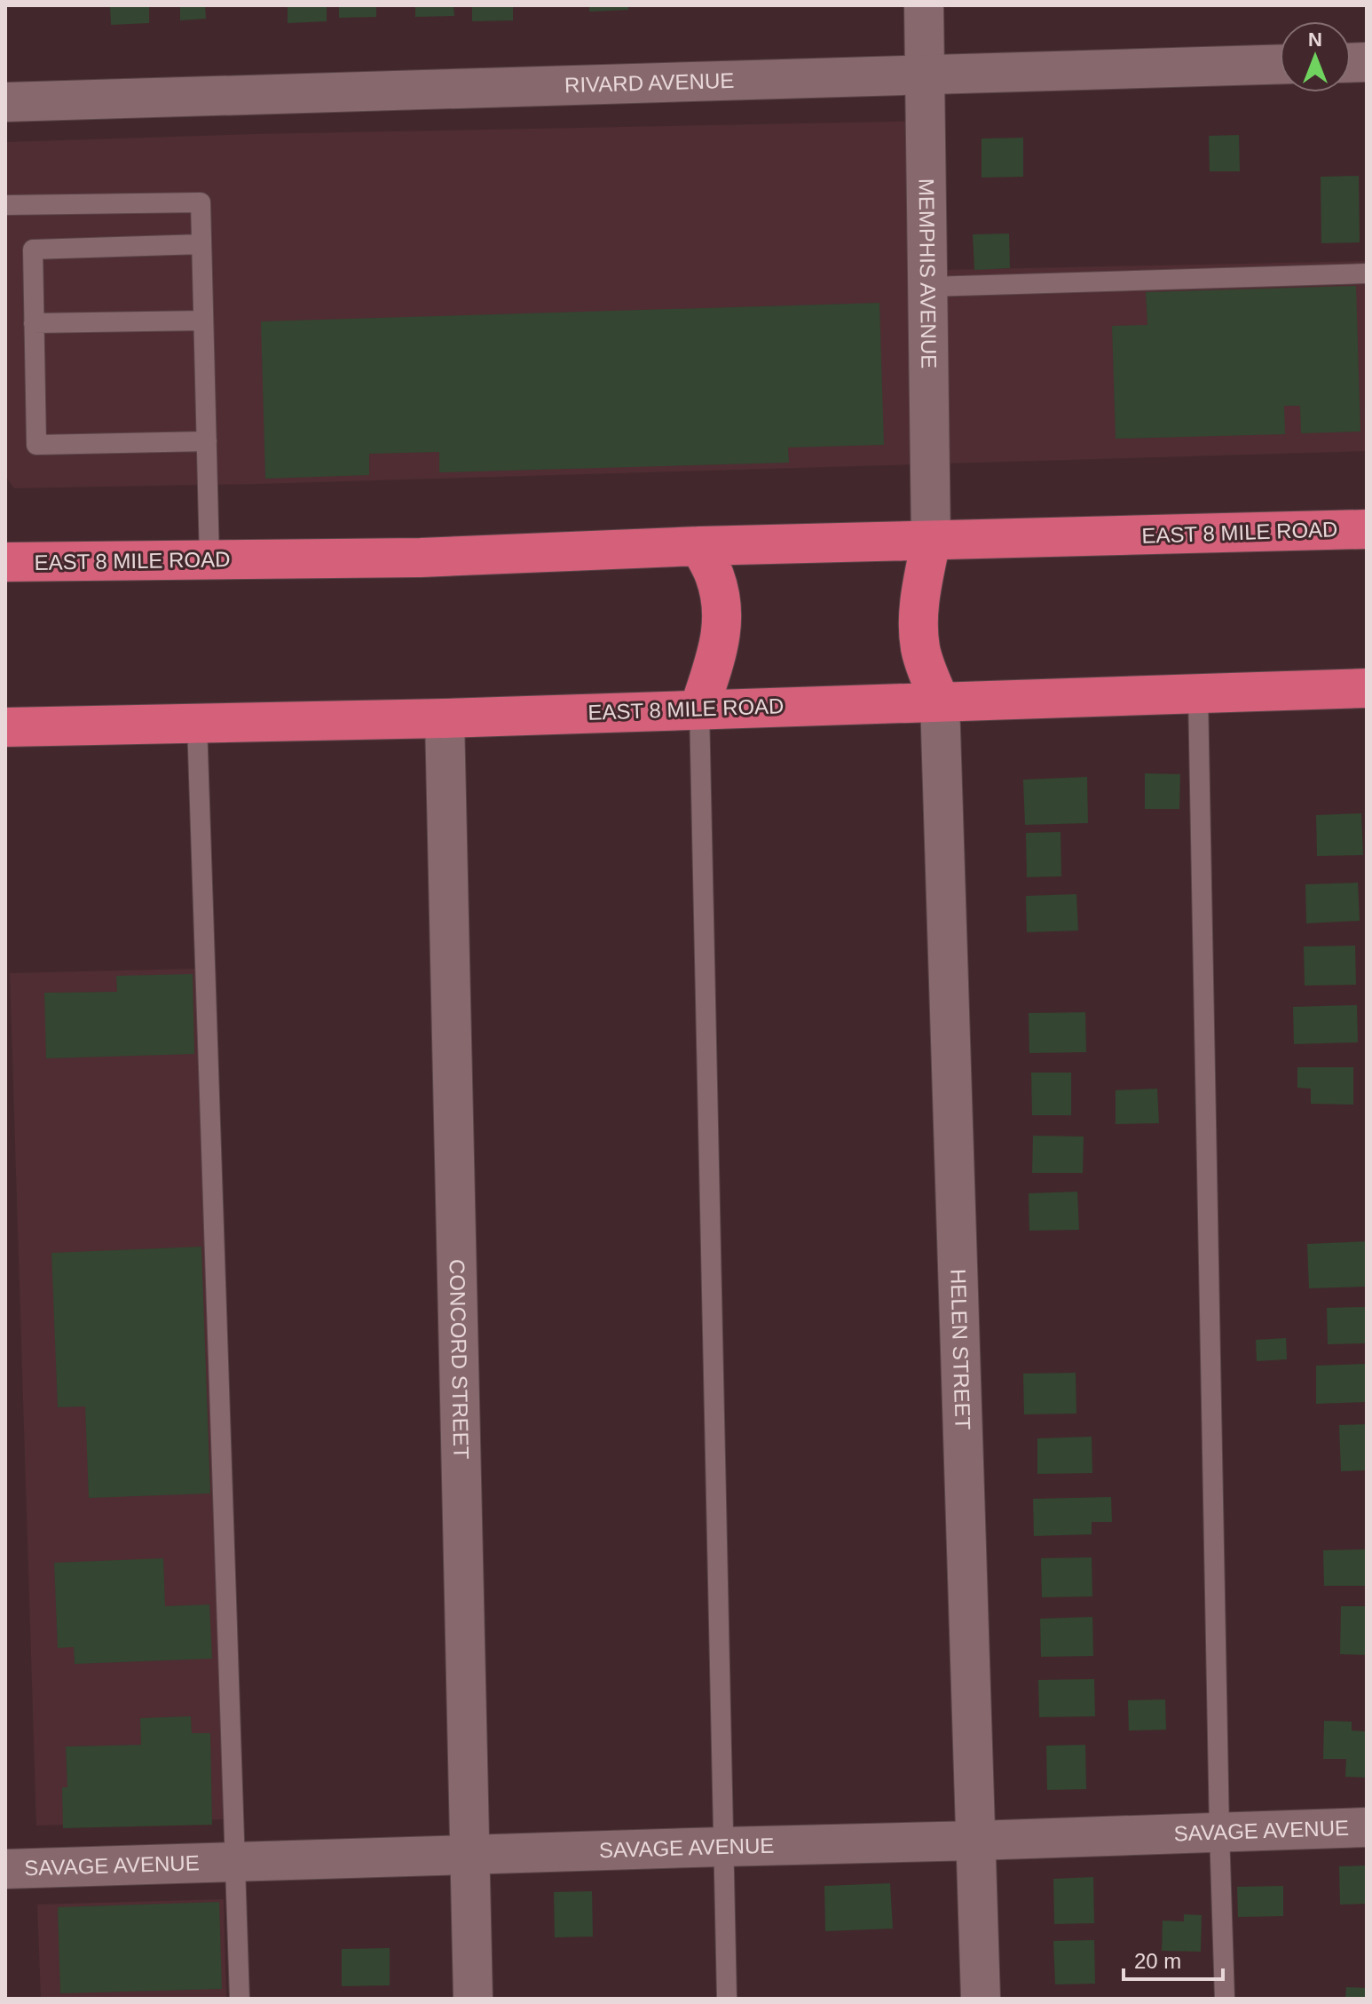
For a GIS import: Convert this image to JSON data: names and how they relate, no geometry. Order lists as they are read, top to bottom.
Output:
{
  "streets": {
    "highway": ["EAST 8 MILE ROAD"],
    "street": [
      "RIVARD AVENUE",
      "MEMPHIS AVENUE",
      "HELEN STREET",
      "CONCORD STREET",
      "SAVAGE AVENUE"
    ]
  },
  "crossings": [
    ["RIVARD AVENUE", "MEMPHIS AVENUE"],
    ["MEMPHIS AVENUE", "EAST 8 MILE ROAD"],
    ["EAST 8 MILE ROAD", "HELEN STREET"],
    ["EAST 8 MILE ROAD", "CONCORD STREET"],
    ["HELEN STREET", "SAVAGE AVENUE"],
    ["CONCORD STREET", "SAVAGE AVENUE"]
  ],
  "scale_bar": "20 m",
  "north": "top"
}
